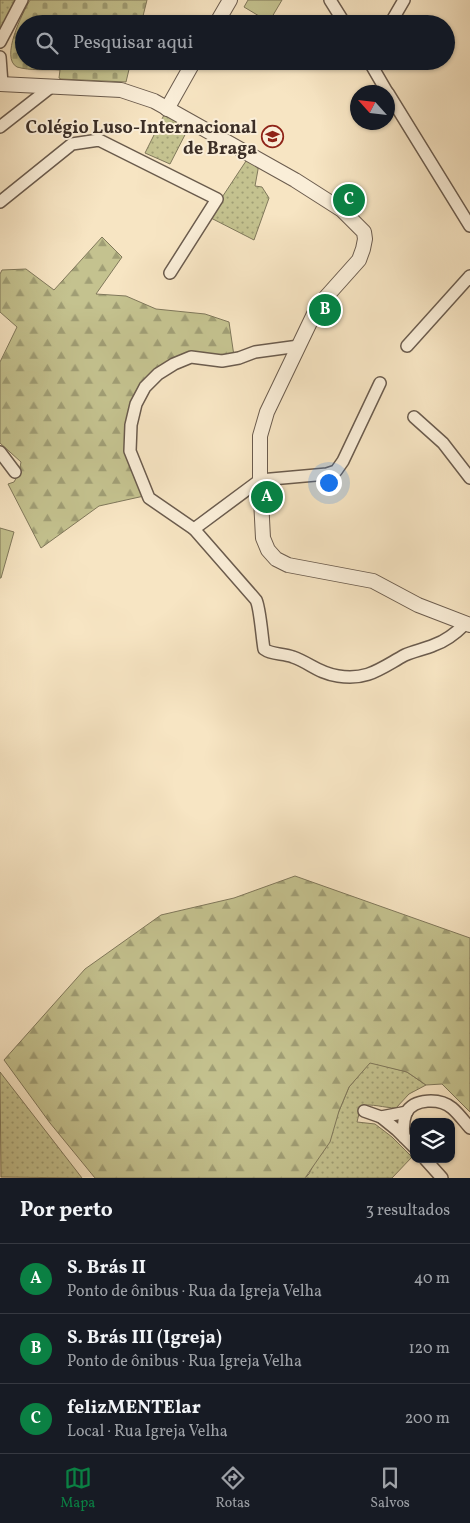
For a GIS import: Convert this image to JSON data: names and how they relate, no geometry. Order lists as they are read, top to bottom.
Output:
{
  "places": {
    "school or university": ["Colégio Luso-Internacional de Braga"]
  },
  "north": "top left",
  "page": {
    "search": "Pesquisar aqui",
    "pins": ["C", "B", "A"],
    "heading": ["Por perto", "3 resultados"],
    "list": [
      {
        "mark": "A",
        "name": "S. Brás II",
        "note": "Ponto de ônibus · Rua da Igreja Velha",
        "value": "40 m"
      },
      {
        "mark": "B",
        "name": "S. Brás III (Igreja)",
        "note": "Ponto de ônibus · Rua Igreja Velha",
        "value": "120 m"
      },
      {
        "mark": "C",
        "name": "felizMENTElar",
        "note": "Local · Rua Igreja Velha",
        "value": "200 m"
      }
    ],
    "nav": ["Mapa", "Rotas", "Salvos"]
  }
}
